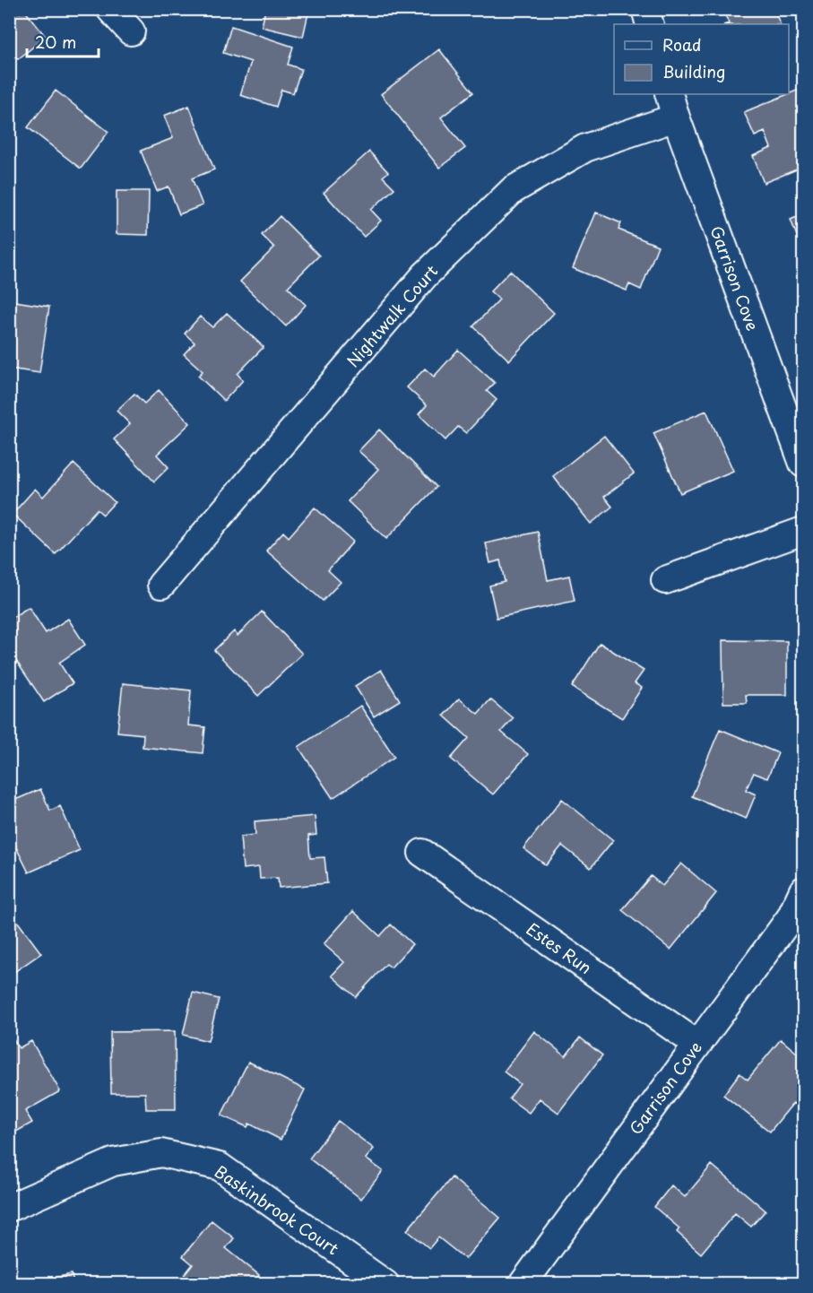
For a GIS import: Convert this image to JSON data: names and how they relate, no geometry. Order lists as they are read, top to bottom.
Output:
{
  "streets": {
    "street": [
      "Garrison Cove",
      "Nightwalk Court",
      "Estes Run",
      "Baskinbrook Court"
    ]
  },
  "crossings": [
    ["Garrison Cove", "Nightwalk Court"],
    ["Garrison Cove", "Estes Run"]
  ],
  "legend": ["Road", "Building"],
  "scale_bar": "20 m"
}
